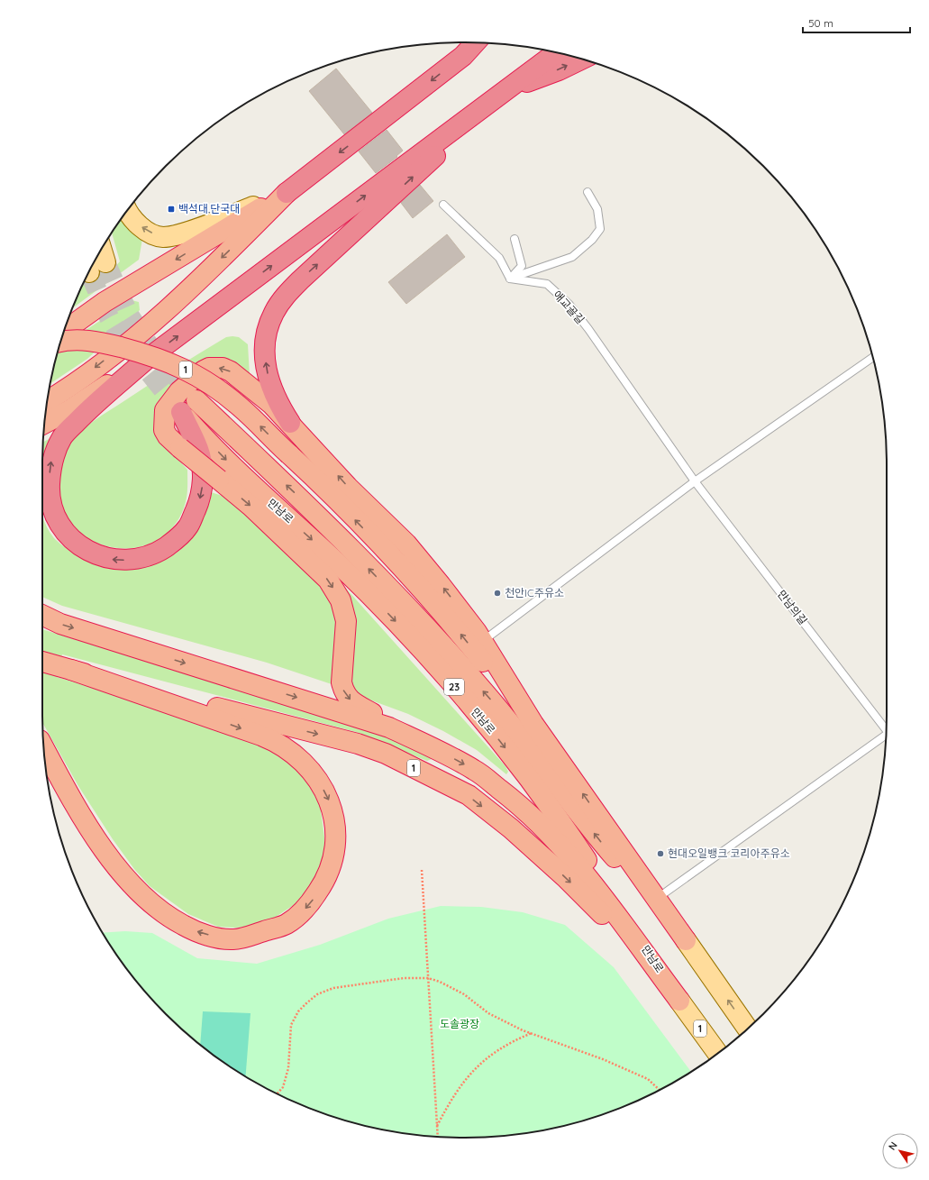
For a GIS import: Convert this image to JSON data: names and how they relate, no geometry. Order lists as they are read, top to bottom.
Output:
{
  "streets": {
    "highway": ["1", "만남로", "23"],
    "lane": ["애교골길", "만남의길"]
  },
  "crossings": [
    ["애교골길", "만남의길"],
    ["1", "만남로"],
    ["1", "만남의길"]
  ],
  "parks": ["도솔광장"],
  "places": {
    "transit": ["백석대.단국대"],
    "other": ["천안IC주유소", "현대오일뱅크 코리아주유소"]
  },
  "scale_bar": "50 m",
  "north": "top left"
}
